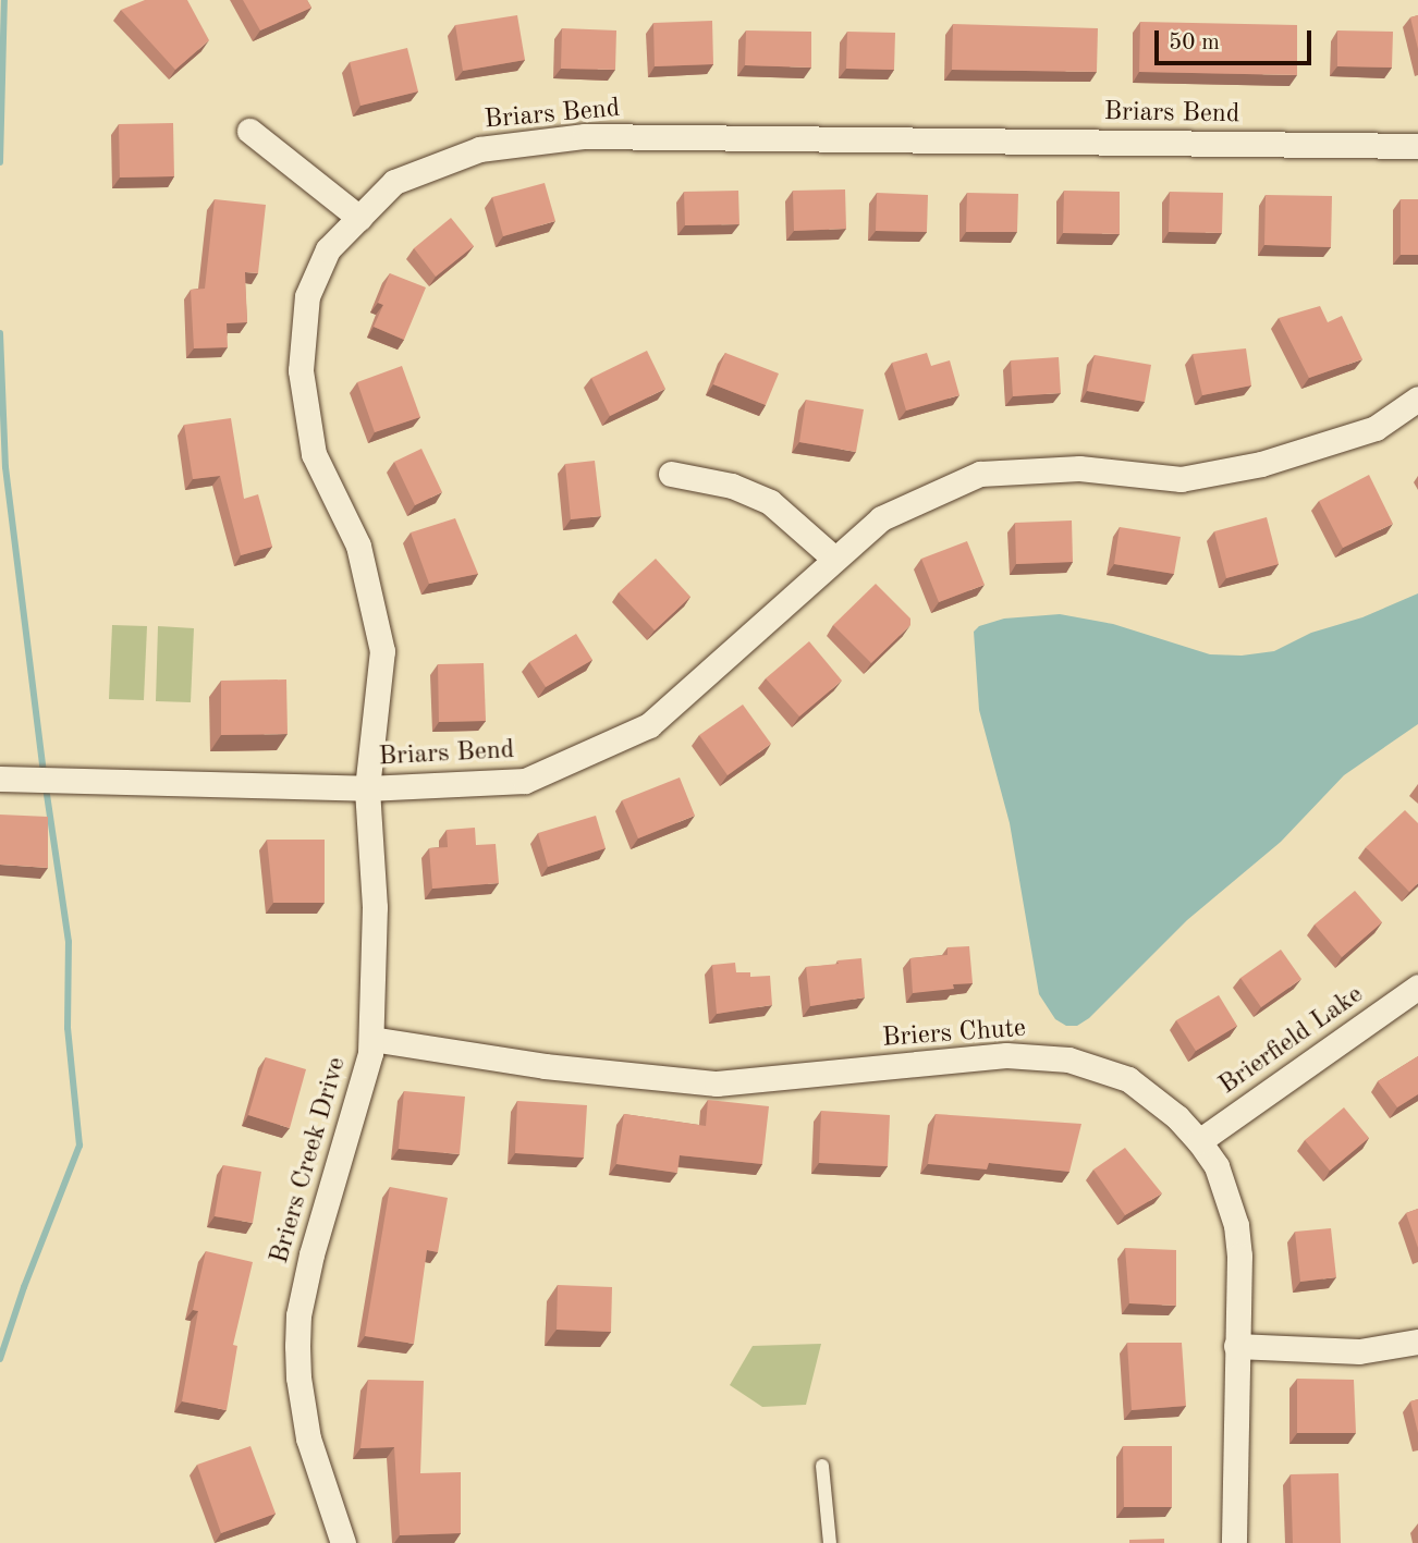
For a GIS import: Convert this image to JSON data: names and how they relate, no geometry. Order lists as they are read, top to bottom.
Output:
{
  "streets": {
    "street": [
      "Briars Bend",
      "Briers Chute",
      "Brierfield Lake",
      "Briers Creek Drive"
    ]
  },
  "crossings": [
    ["Briars Bend", "Briers Creek Drive"],
    ["Briers Chute", "Brierfield Lake"],
    ["Briers Chute", "Briers Creek Drive"]
  ],
  "scale_bar": "50 m"
}
